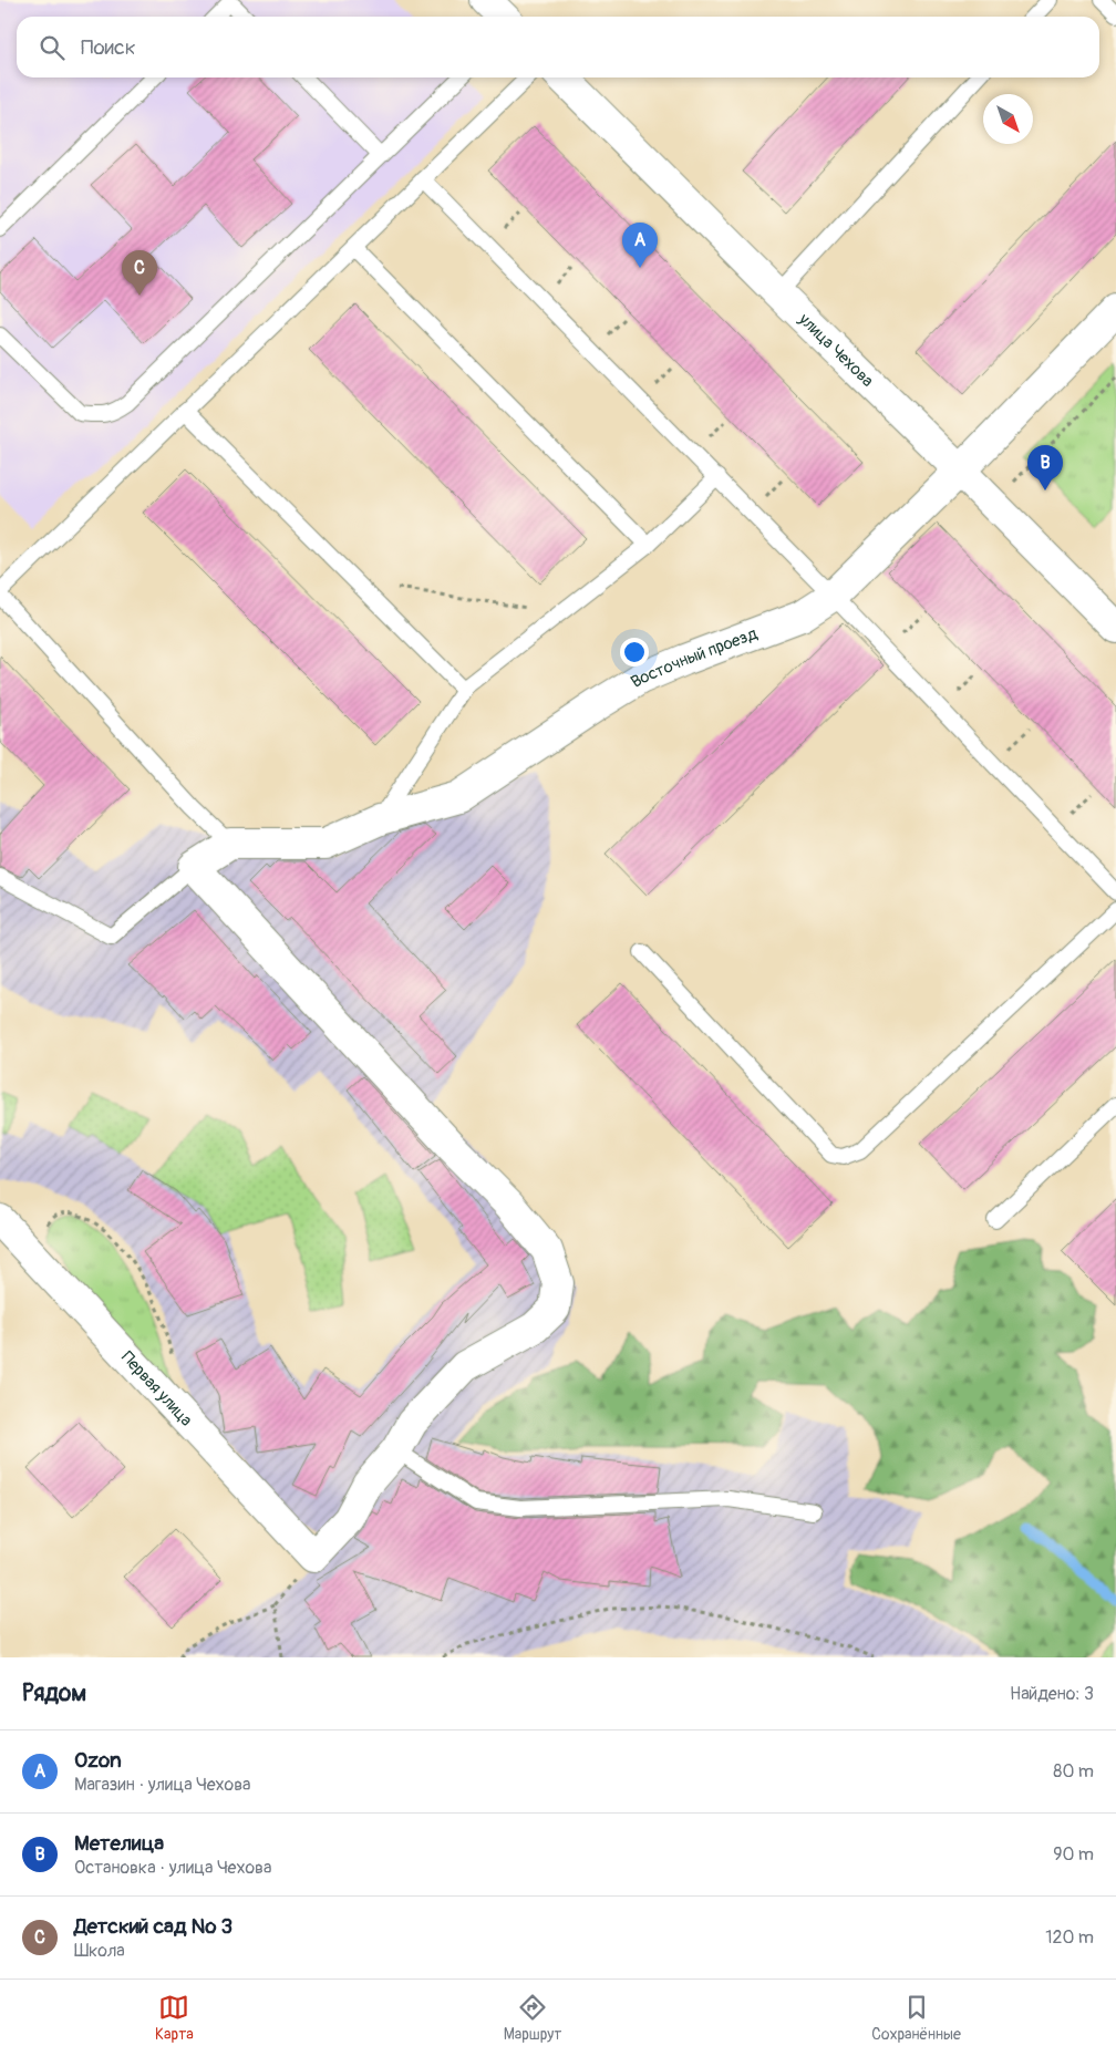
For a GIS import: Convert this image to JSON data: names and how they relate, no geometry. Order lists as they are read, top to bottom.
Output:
{
  "streets": {
    "street": ["улица Чехова", "Восточный проезд", "Первая улица"]
  },
  "crossings": [
    ["улица Чехова", "Восточный проезд"]
  ],
  "north": "bottom right",
  "page": {
    "search": "Поиск",
    "pins": ["A", "C", "B"],
    "heading": ["Рядом", "Найдено: 3"],
    "list": [
      {
        "mark": "A",
        "name": "Ozon",
        "note": "Магазин · улица Чехова",
        "value": "80 m"
      },
      {
        "mark": "B",
        "name": "Метелица",
        "note": "Остановка · улица Чехова",
        "value": "90 m"
      },
      {
        "mark": "C",
        "name": "Детский сад № 3",
        "note": "Школа",
        "value": "120 m"
      }
    ],
    "nav": ["Карта", "Маршрут", "Сохранённые"]
  }
}
